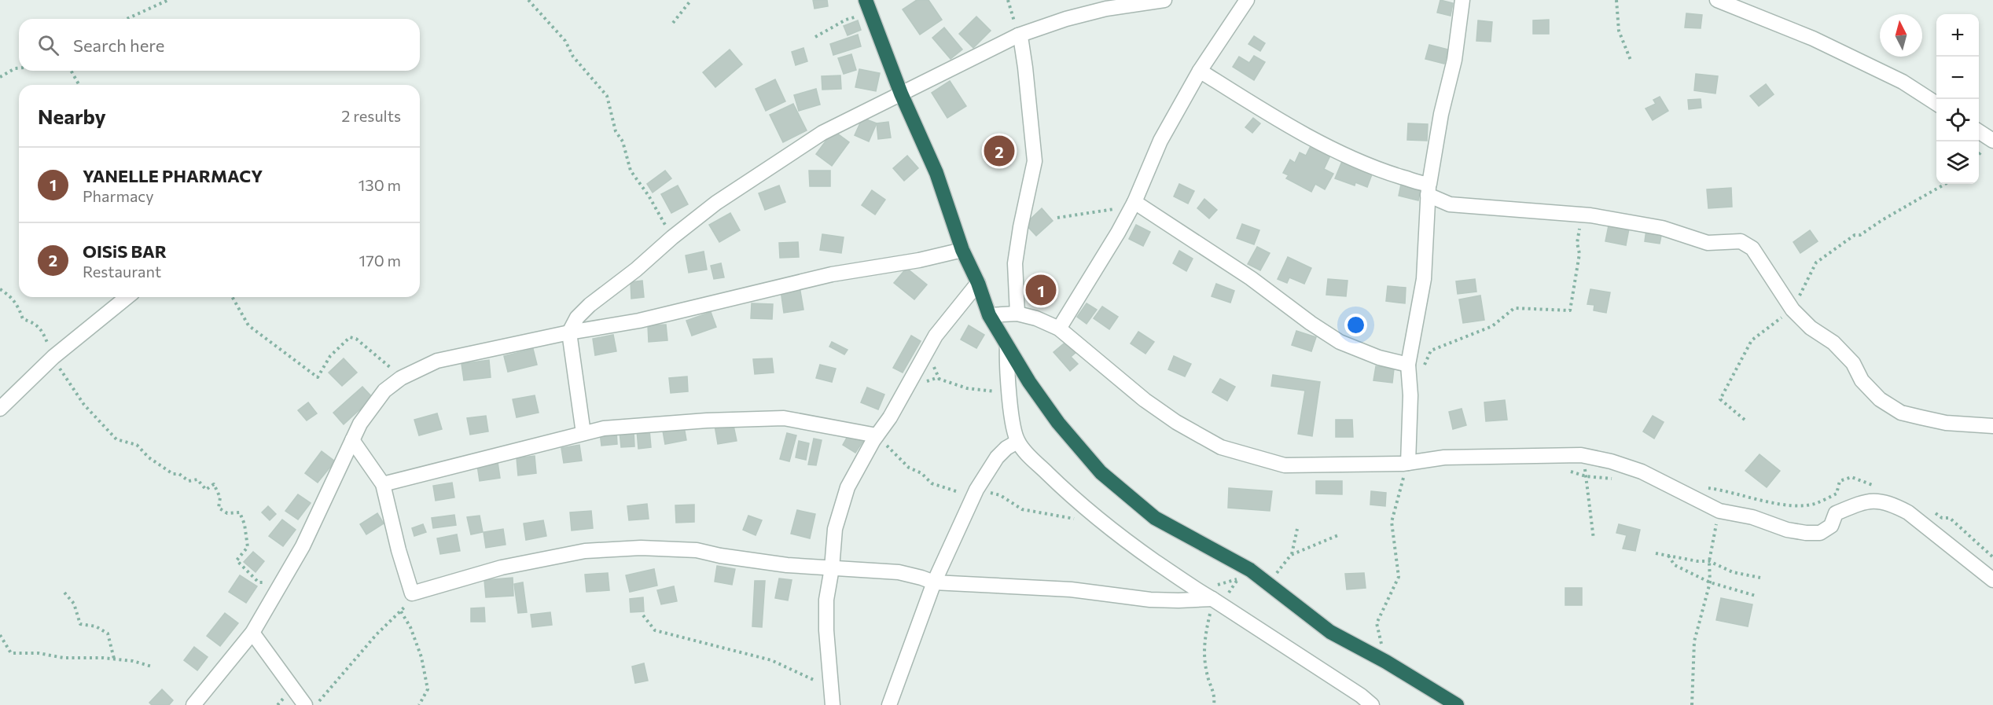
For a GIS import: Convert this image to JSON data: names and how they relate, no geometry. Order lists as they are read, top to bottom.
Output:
{
  "north": "top",
  "page": {
    "map_buttons": ["+", "−"],
    "search": "Search here",
    "heading": ["Nearby", "2 results"],
    "pins": ["2", "1"],
    "list": [
      {
        "mark": "1",
        "name": "YANELLE PHARMACY",
        "note": "Pharmacy",
        "value": "130 m"
      },
      {
        "mark": "2",
        "name": "OISiS BAR",
        "note": "Restaurant",
        "value": "170 m"
      }
    ]
  }
}
